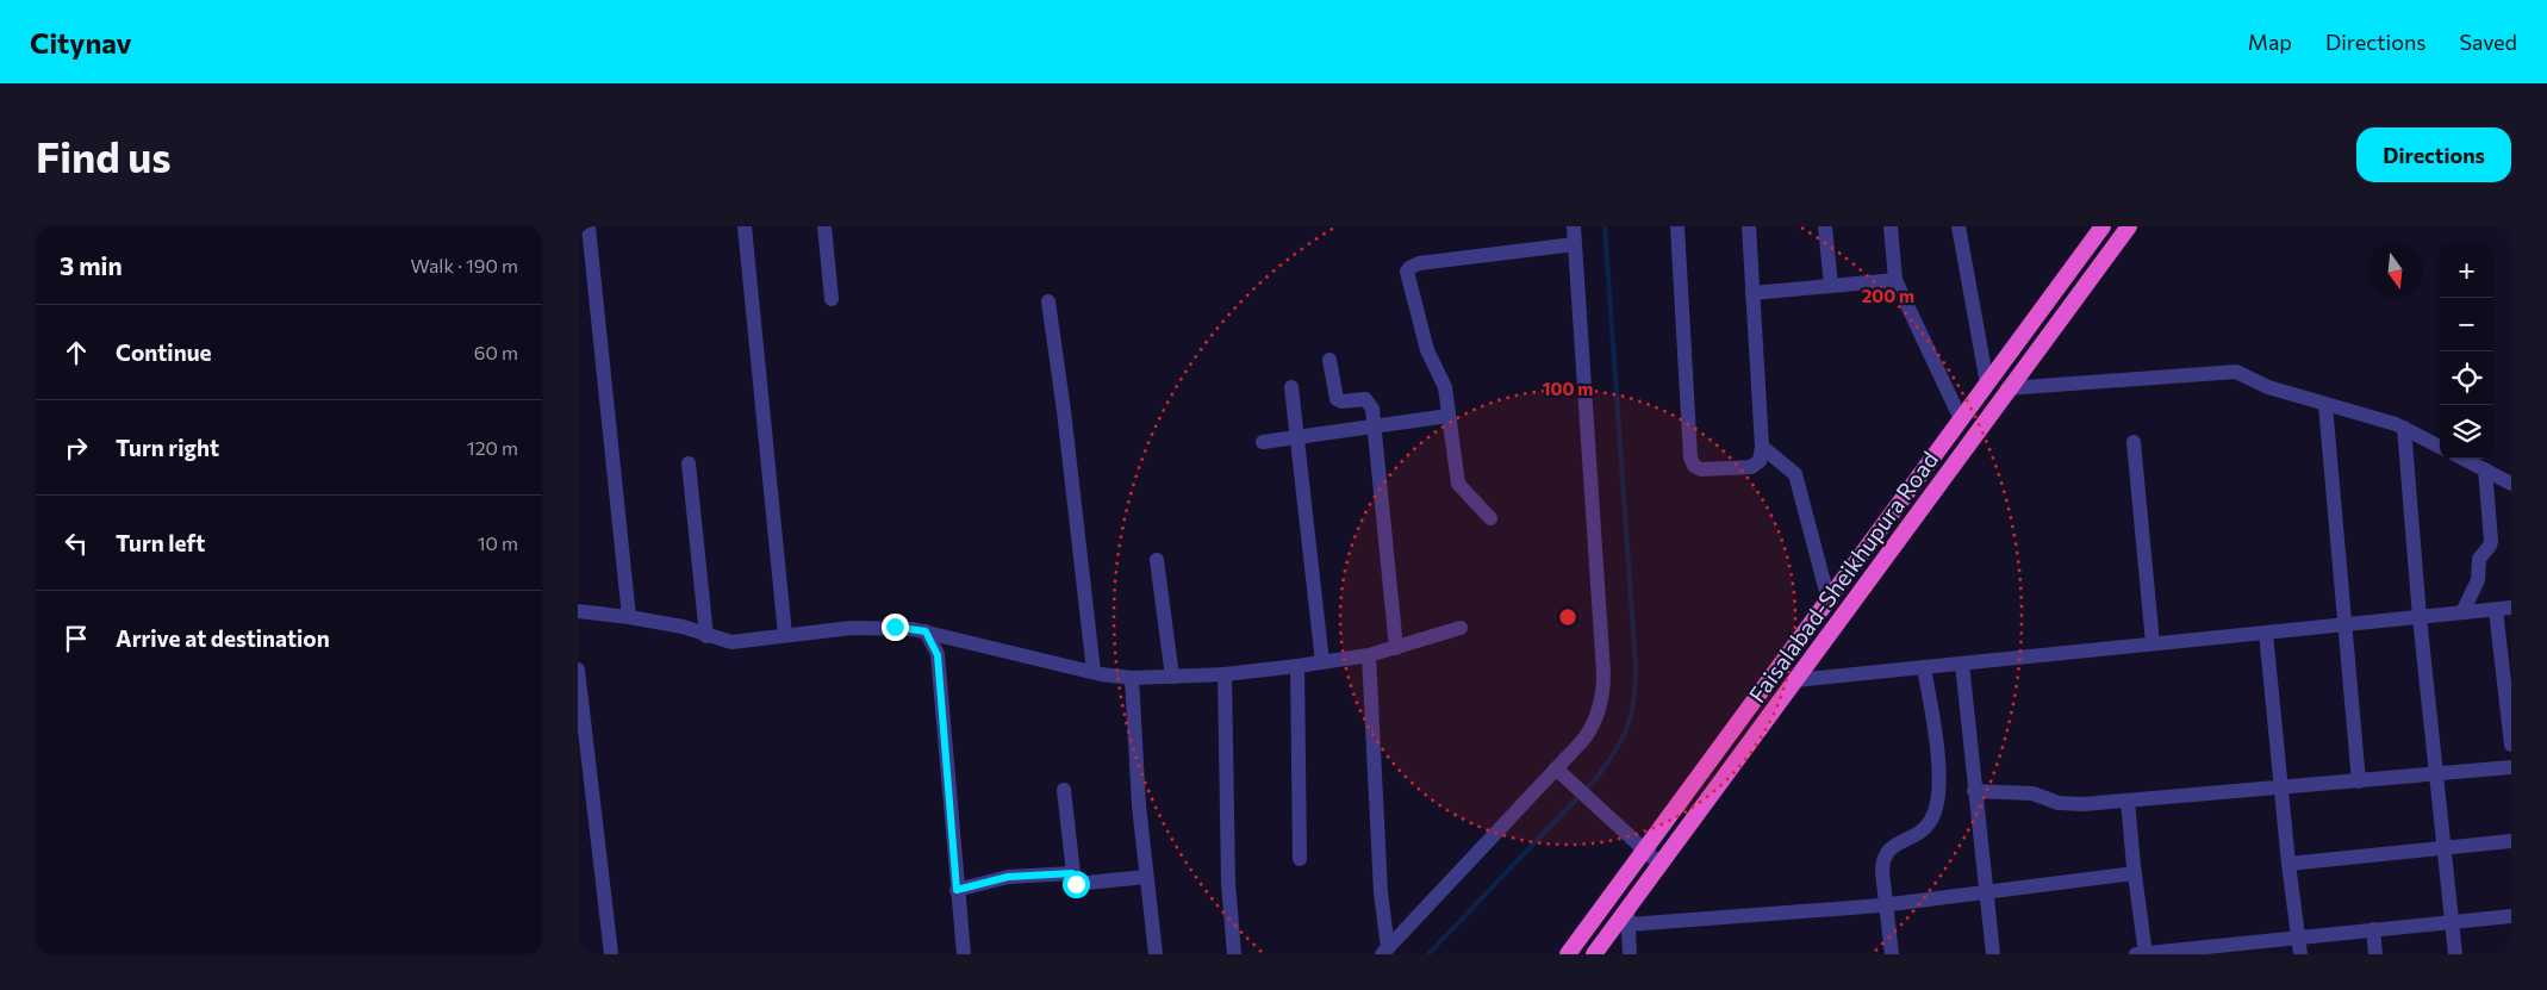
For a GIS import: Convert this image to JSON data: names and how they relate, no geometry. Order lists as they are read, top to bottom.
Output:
{
  "streets": {
    "highway": ["Faisalabad-Sheikhupura Road"]
  },
  "north": "bottom",
  "page": {
    "header": "Citynav",
    "nav": ["Map", "Directions", "Saved"],
    "buttons": "Directions",
    "title": "Find us",
    "heading": ["3 min", "Walk · 190 m"],
    "map_buttons": ["+", "−"],
    "list": [
      ["Continue", "60 m"],
      ["Turn right", "120 m"],
      ["Turn left", "10 m"],
      "Arrive at destination"
    ]
  },
  "rings": ["200 m", "100 m"]
}
